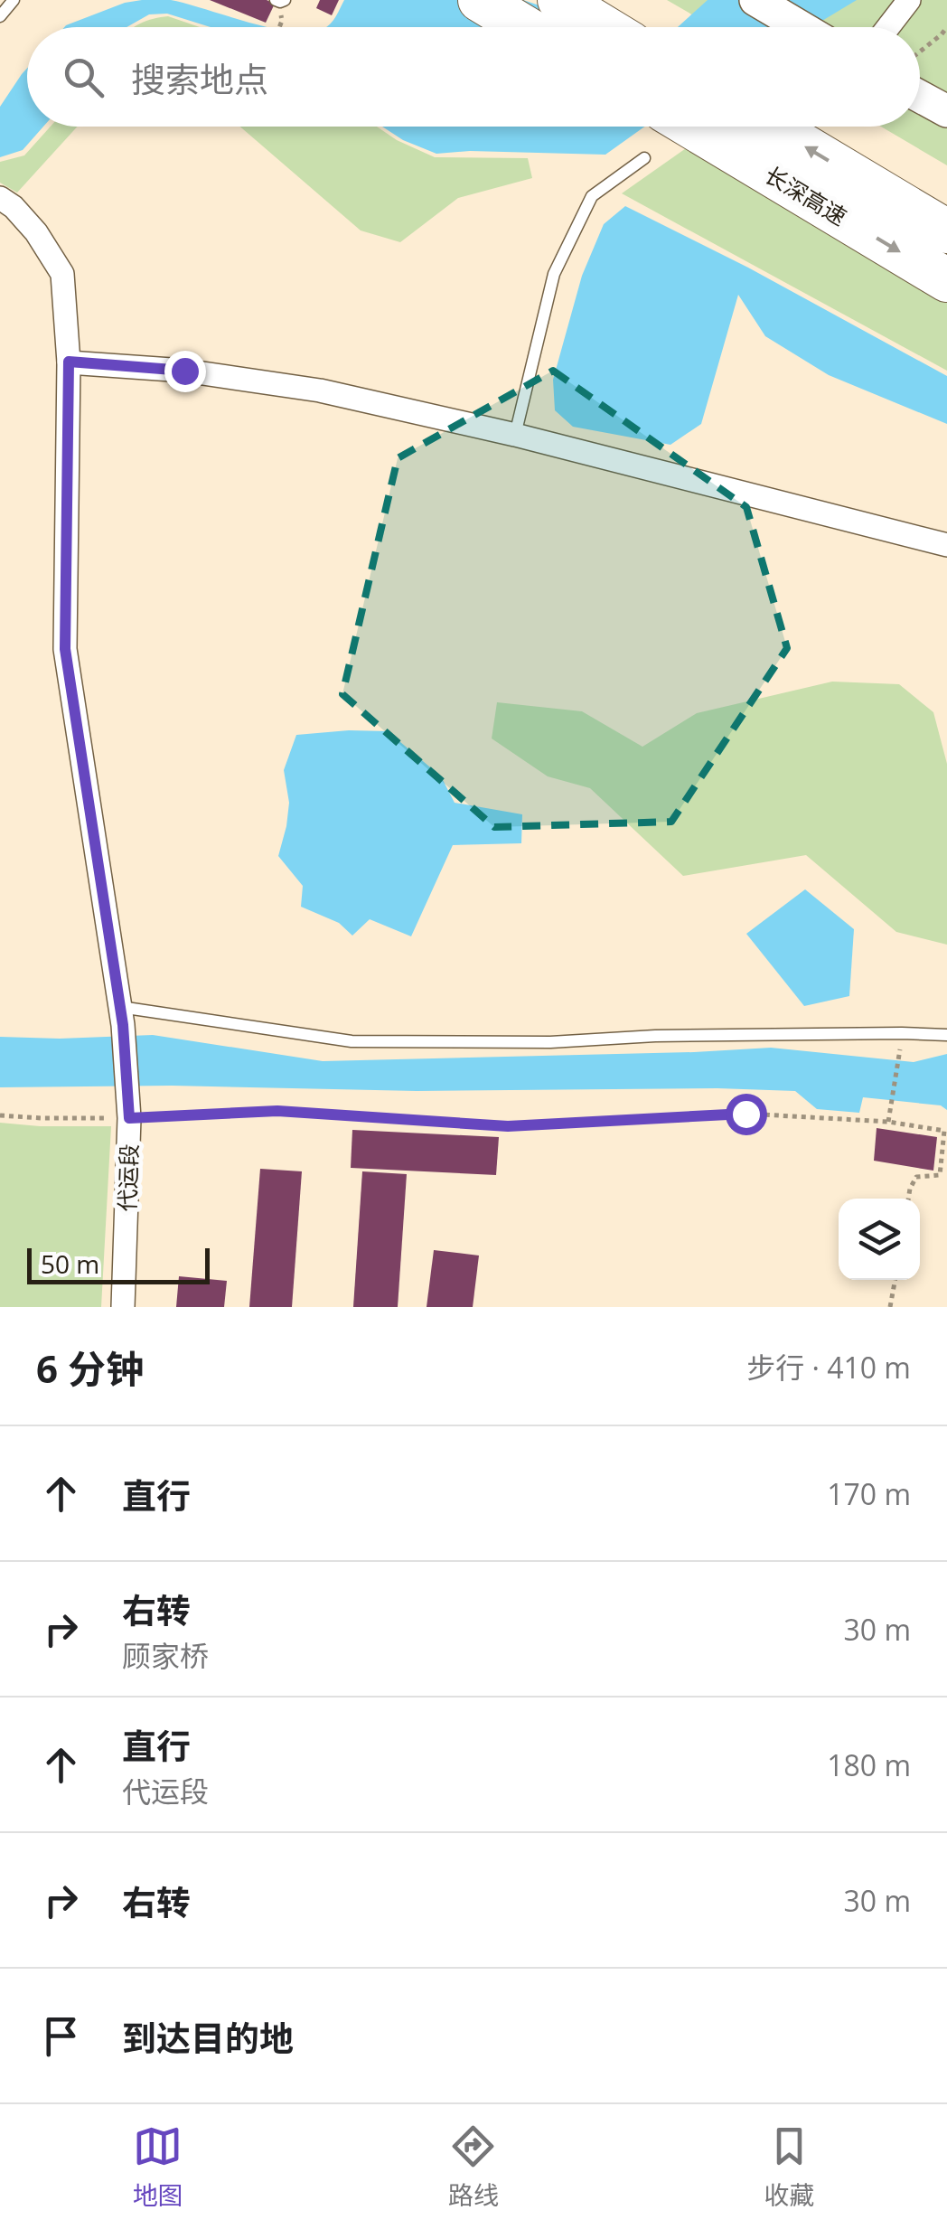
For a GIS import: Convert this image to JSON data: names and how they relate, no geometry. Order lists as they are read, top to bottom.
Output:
{
  "streets": {
    "highway": ["长深高速"],
    "street": ["代运段"]
  },
  "scale_bar": "50 m",
  "page": {
    "search": "搜索地点",
    "scale": "50 m",
    "heading": ["6 分钟", "步行 · 410 m"],
    "list": [
      ["直行", "170 m"],
      ["右转", "顾家桥", "30 m"],
      ["直行", "代运段", "180 m"],
      ["右转", "30 m"],
      "到达目的地"
    ],
    "nav": ["地图", "路线", "收藏"]
  }
}
